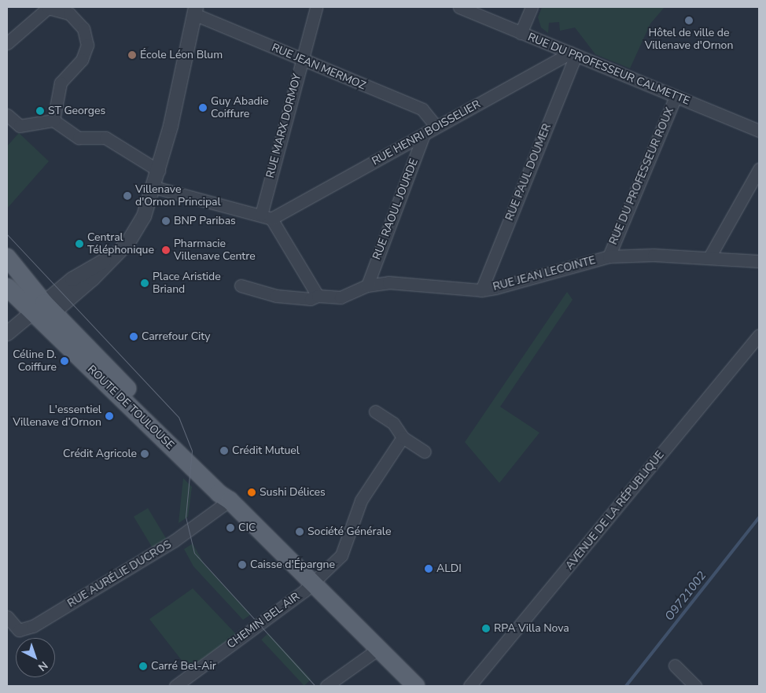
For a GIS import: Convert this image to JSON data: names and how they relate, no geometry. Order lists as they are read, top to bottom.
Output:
{
  "streets": {
    "main road": ["ROUTE DE TOULOUSE"],
    "street": [
      "RUE JEAN MERMOZ",
      "RUE DU PROFESSEUR CALMETTE",
      "RUE MARX DORMOY",
      "RUE HENRI BOISSELIER",
      "RUE PAUL DOUMER",
      "RUE DU PROFESSEUR ROUX",
      "RUE RAOUL JOURDE",
      "RUE JEAN LECOINTE",
      "AVENUE DE LA RÉPUBLIQUE",
      "RUE AURÉLIE DUCROS",
      "CHEMIN BEL AIR"
    ]
  },
  "crossings": [
    ["RUE JEAN MERMOZ", "RUE MARX DORMOY"],
    ["RUE JEAN MERMOZ", "RUE HENRI BOISSELIER"],
    ["RUE DU PROFESSEUR CALMETTE", "RUE HENRI BOISSELIER"],
    ["RUE DU PROFESSEUR CALMETTE", "RUE PAUL DOUMER"],
    ["RUE DU PROFESSEUR CALMETTE", "RUE DU PROFESSEUR ROUX"],
    ["RUE MARX DORMOY", "RUE HENRI BOISSELIER"],
    ["RUE HENRI BOISSELIER", "RUE PAUL DOUMER"],
    ["RUE HENRI BOISSELIER", "RUE RAOUL JOURDE"],
    ["RUE PAUL DOUMER", "RUE JEAN LECOINTE"],
    ["RUE DU PROFESSEUR ROUX", "RUE JEAN LECOINTE"],
    ["RUE RAOUL JOURDE", "RUE JEAN LECOINTE"],
    ["ROUTE DE TOULOUSE", "RUE AURÉLIE DUCROS"],
    ["ROUTE DE TOULOUSE", "CHEMIN BEL AIR"]
  ],
  "water": ["O9721002"],
  "places": [
    "Hôtel de ville de Villenave d'Ornon",
    "École Léon Blum",
    "Guy Abadie Coiffure",
    "ST Georges",
    "Villenave d'Ornon Principal",
    "BNP Paribas",
    "Central Téléphonique",
    "Pharmacie Villenave Centre",
    "Place Aristide Briand",
    "Carrefour City",
    "Céline D. Coiffure",
    "L'essentiel Villenave d’Ornon",
    "Crédit Mutuel",
    "Crédit Agricole",
    "Sushi Délices",
    "CIC",
    "Société Générale",
    "Caisse d'Épargne",
    "ALDI",
    "RPA Villa Nova",
    "Carré Bel-Air"
  ],
  "north": "bottom right"
}
